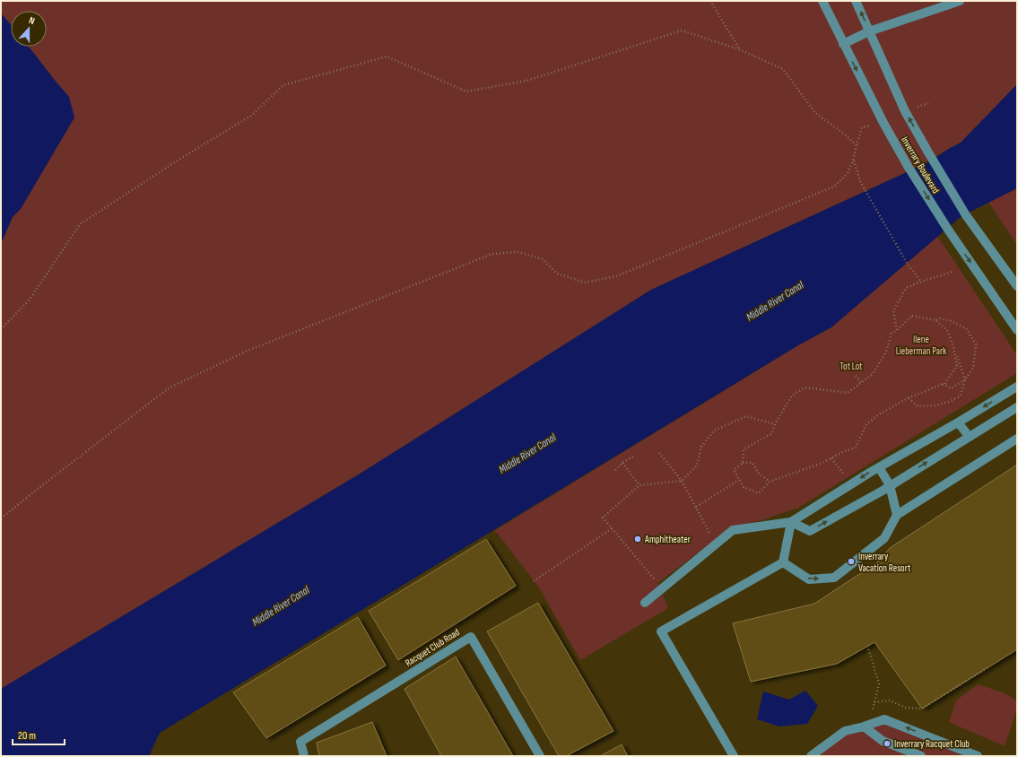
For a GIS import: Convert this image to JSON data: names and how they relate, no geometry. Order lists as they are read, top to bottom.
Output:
{
  "streets": {
    "street": ["Inverrary Boulevard", "Racquet Club Road"]
  },
  "water": ["Middle River Canal"],
  "parks": ["Ilene Lieberman Park", "Tot Lot"],
  "places": ["Amphitheater", "Inverrary Vacation Resort", "Inverrary Racquet Club"],
  "scale_bar": "20 m",
  "north": "top"
}
